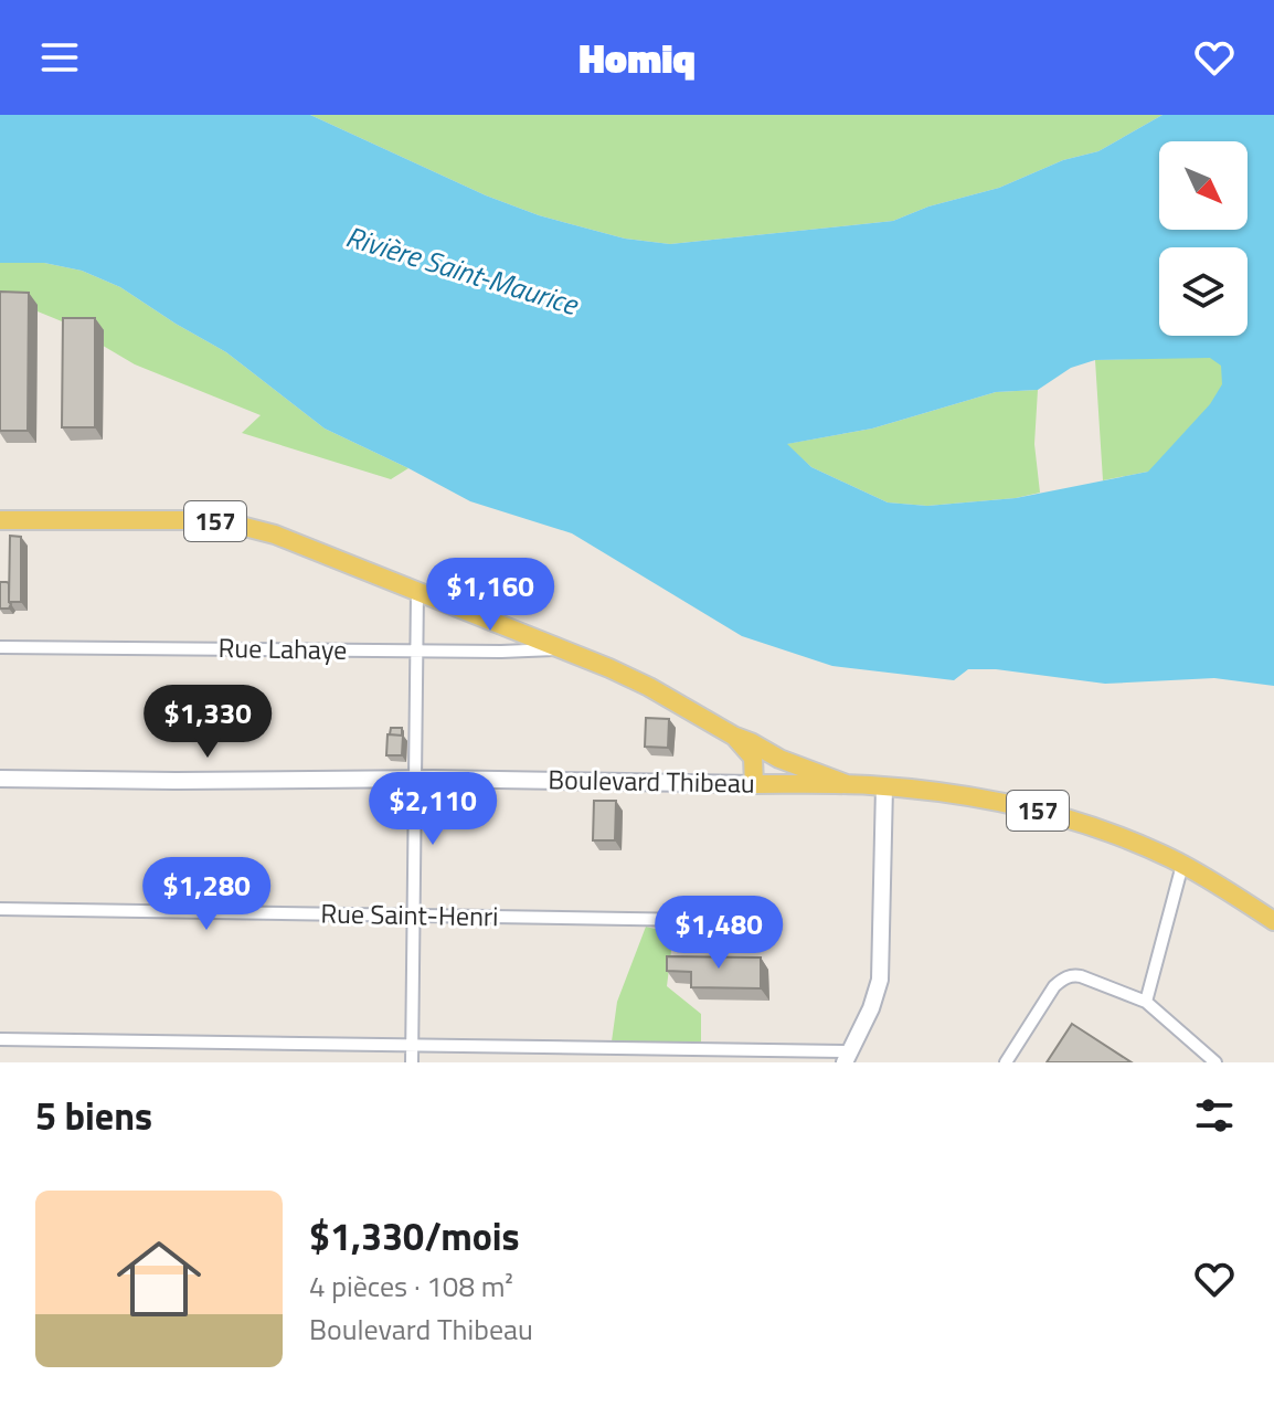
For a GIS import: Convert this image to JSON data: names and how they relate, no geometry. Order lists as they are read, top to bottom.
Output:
{
  "streets": {
    "main road": ["157", "Boulevard Thibeau"],
    "street": ["Rue Lahaye", "Rue Saint-Henri"]
  },
  "crossings": [
    ["157", "Rue Lahaye"],
    ["157", "Boulevard Thibeau"]
  ],
  "water": ["Rivière Saint-Maurice"],
  "north": "bottom right",
  "page": {
    "header": "Homiq",
    "price": [
      "$1,160",
      "$1,330",
      "$2,110",
      "$1,280",
      "$1,480"
    ],
    "heading": "5 biens",
    "list": [
      {
        "name": "$1,330/mois",
        "note": "4 pièces · 108 m² · Boulevard Thibeau"
      }
    ]
  }
}
